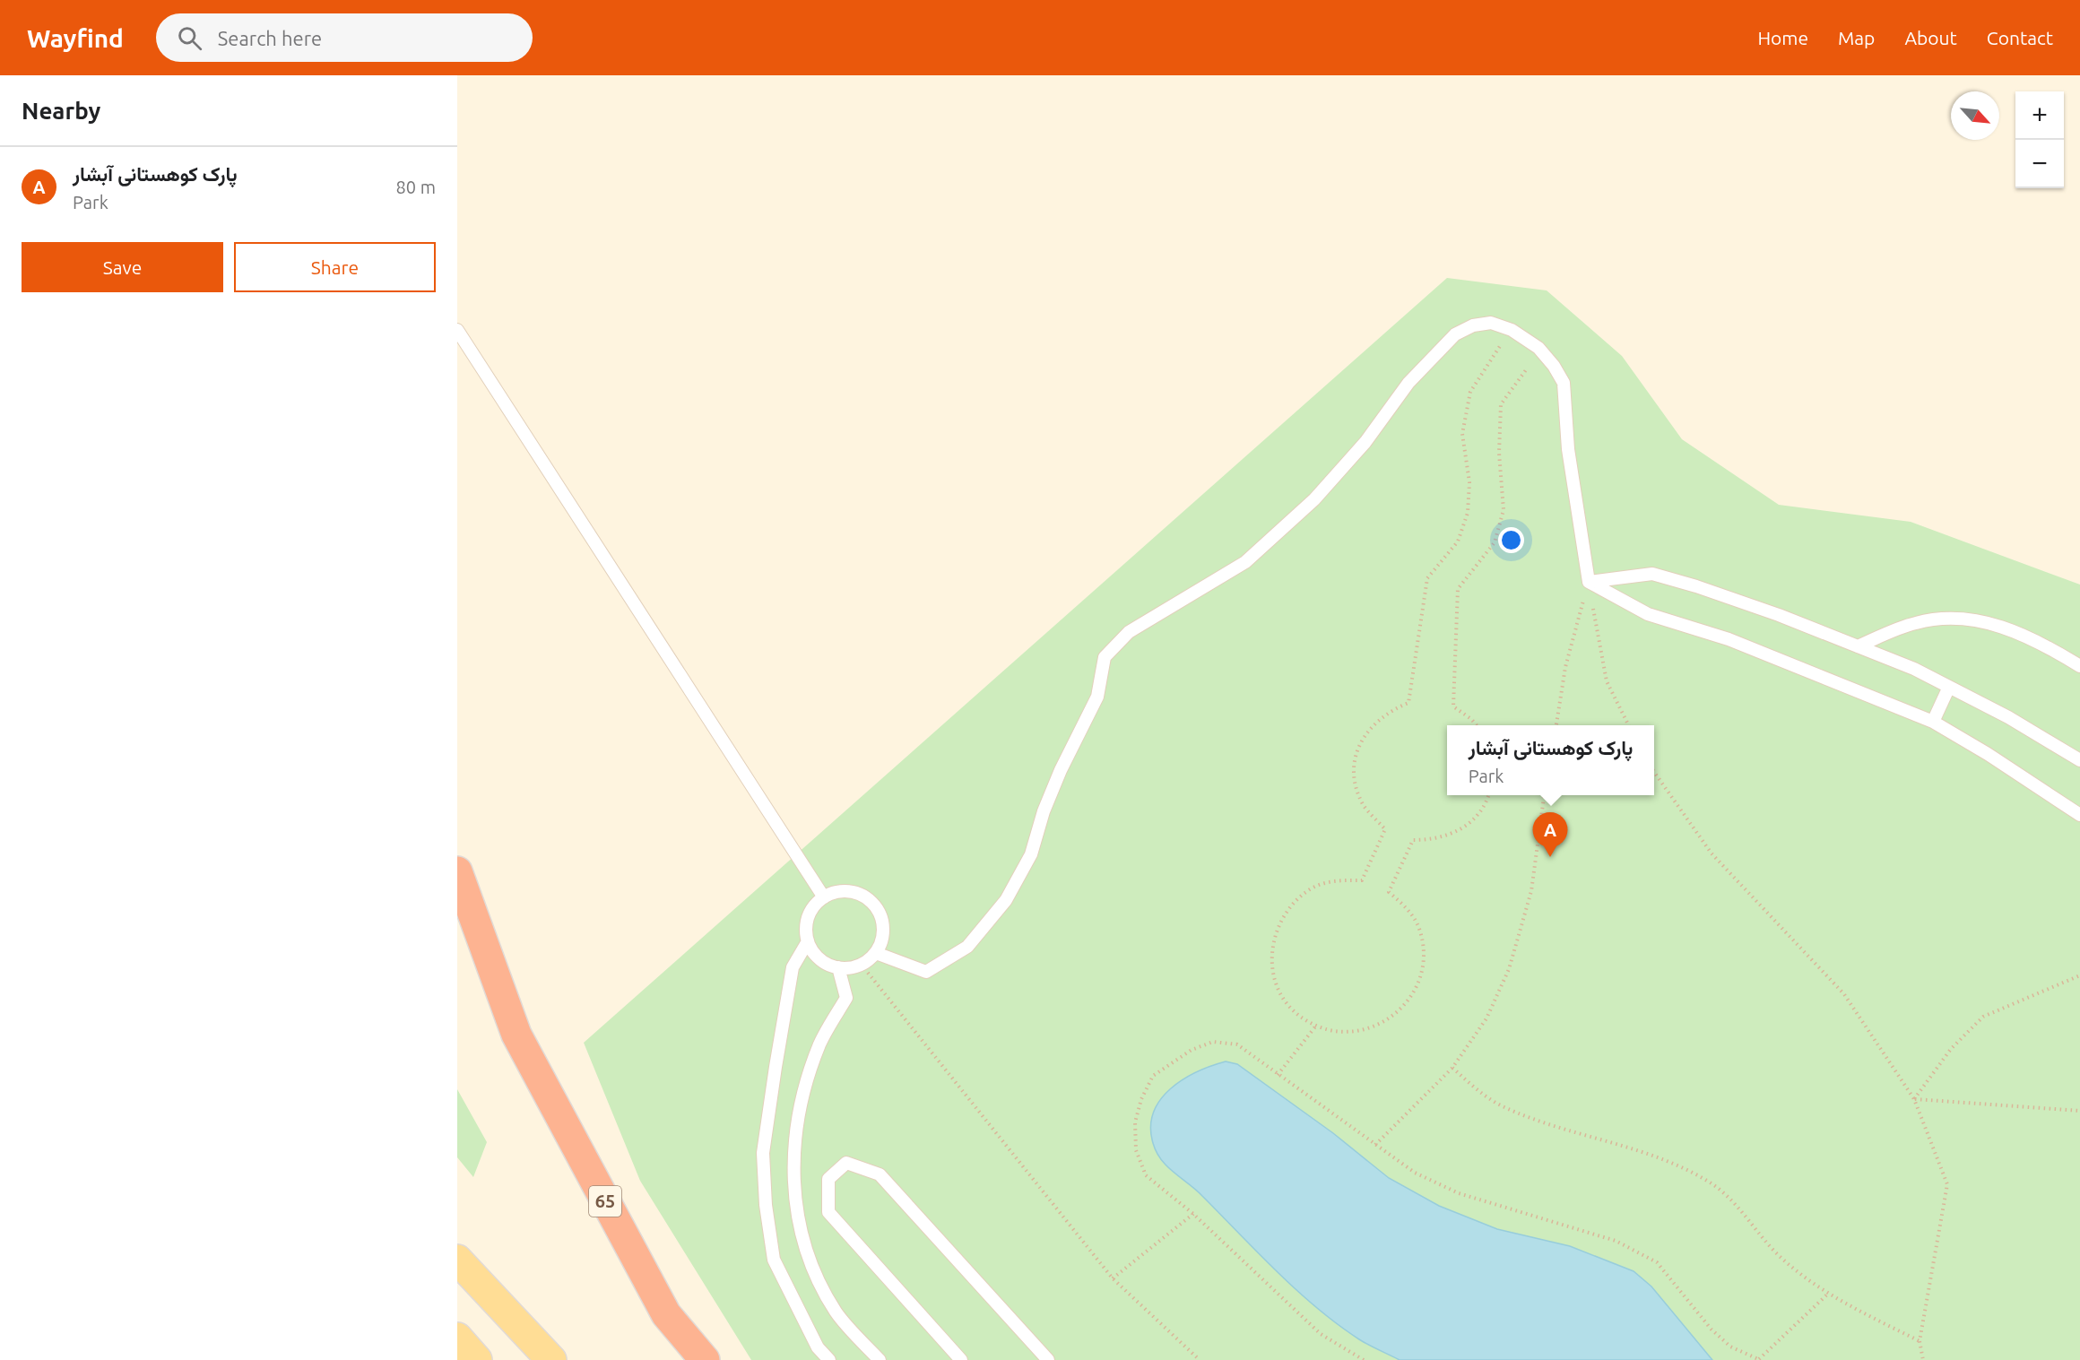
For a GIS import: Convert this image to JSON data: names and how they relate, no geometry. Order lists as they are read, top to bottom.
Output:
{
  "streets": {
    "highway": ["65"]
  },
  "north": "bottom right",
  "page": {
    "header": "Wayfind",
    "search": "Search here",
    "nav": [
      "Home",
      "Map",
      "About",
      "Contact"
    ],
    "heading": "Nearby",
    "map_buttons": ["+", "−"],
    "list": [
      {
        "mark": "A",
        "name": "پارک کوهستانی آبشار",
        "note": "Park",
        "value": "80 m"
      }
    ],
    "buttons": ["Save", "Share"],
    "popup": ["پارک کوهستانی آبشار", "Park"],
    "pins": "A"
  }
}
